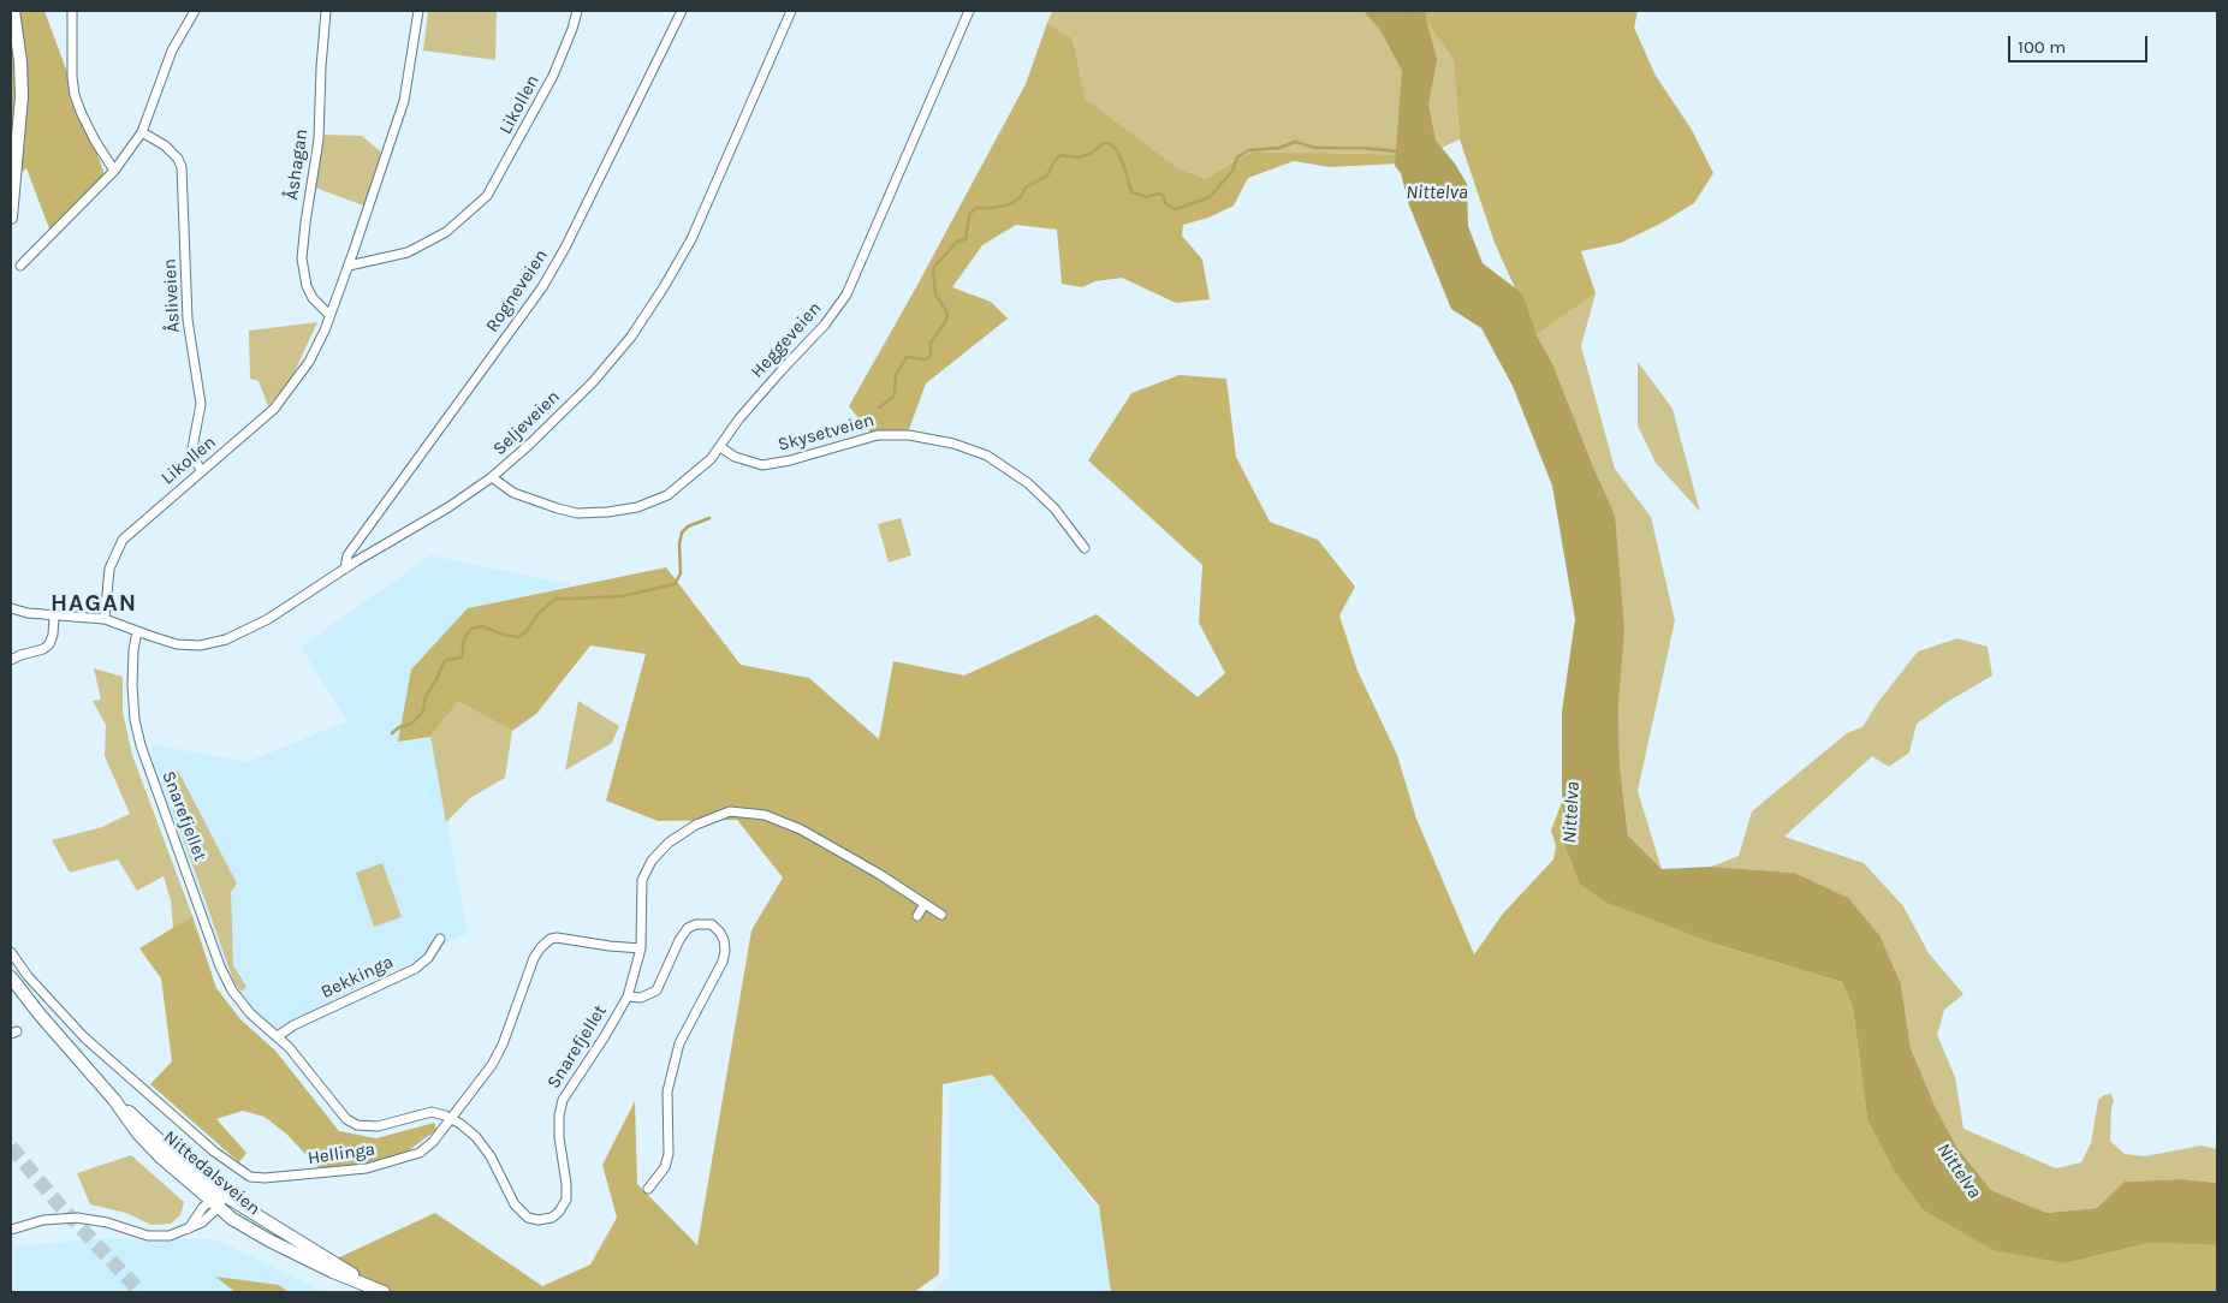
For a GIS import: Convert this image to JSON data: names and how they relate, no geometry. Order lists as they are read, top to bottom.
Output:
{
  "streets": {
    "main road": ["Nittedalsveien"],
    "street": [
      "Likollen",
      "Åshagan",
      "Rogneveien",
      "Åsliveien",
      "Heggeveien",
      "Seljeveien",
      "Skysetveien",
      "Snarefjellet",
      "Bekkinga",
      "Hellinga"
    ]
  },
  "crossings": [
    ["Likollen", "Åshagan"],
    ["Likollen", "Åsliveien"],
    ["Likollen", "Seljeveien"],
    ["Rogneveien", "Seljeveien"],
    ["Heggeveien", "Seljeveien"],
    ["Heggeveien", "Skysetveien"],
    ["Seljeveien", "Snarefjellet"],
    ["Snarefjellet", "Bekkinga"],
    ["Snarefjellet", "Hellinga"]
  ],
  "districts": ["HAGAN"],
  "water": ["Nittelva"],
  "scale_bar": "100 m"
}
